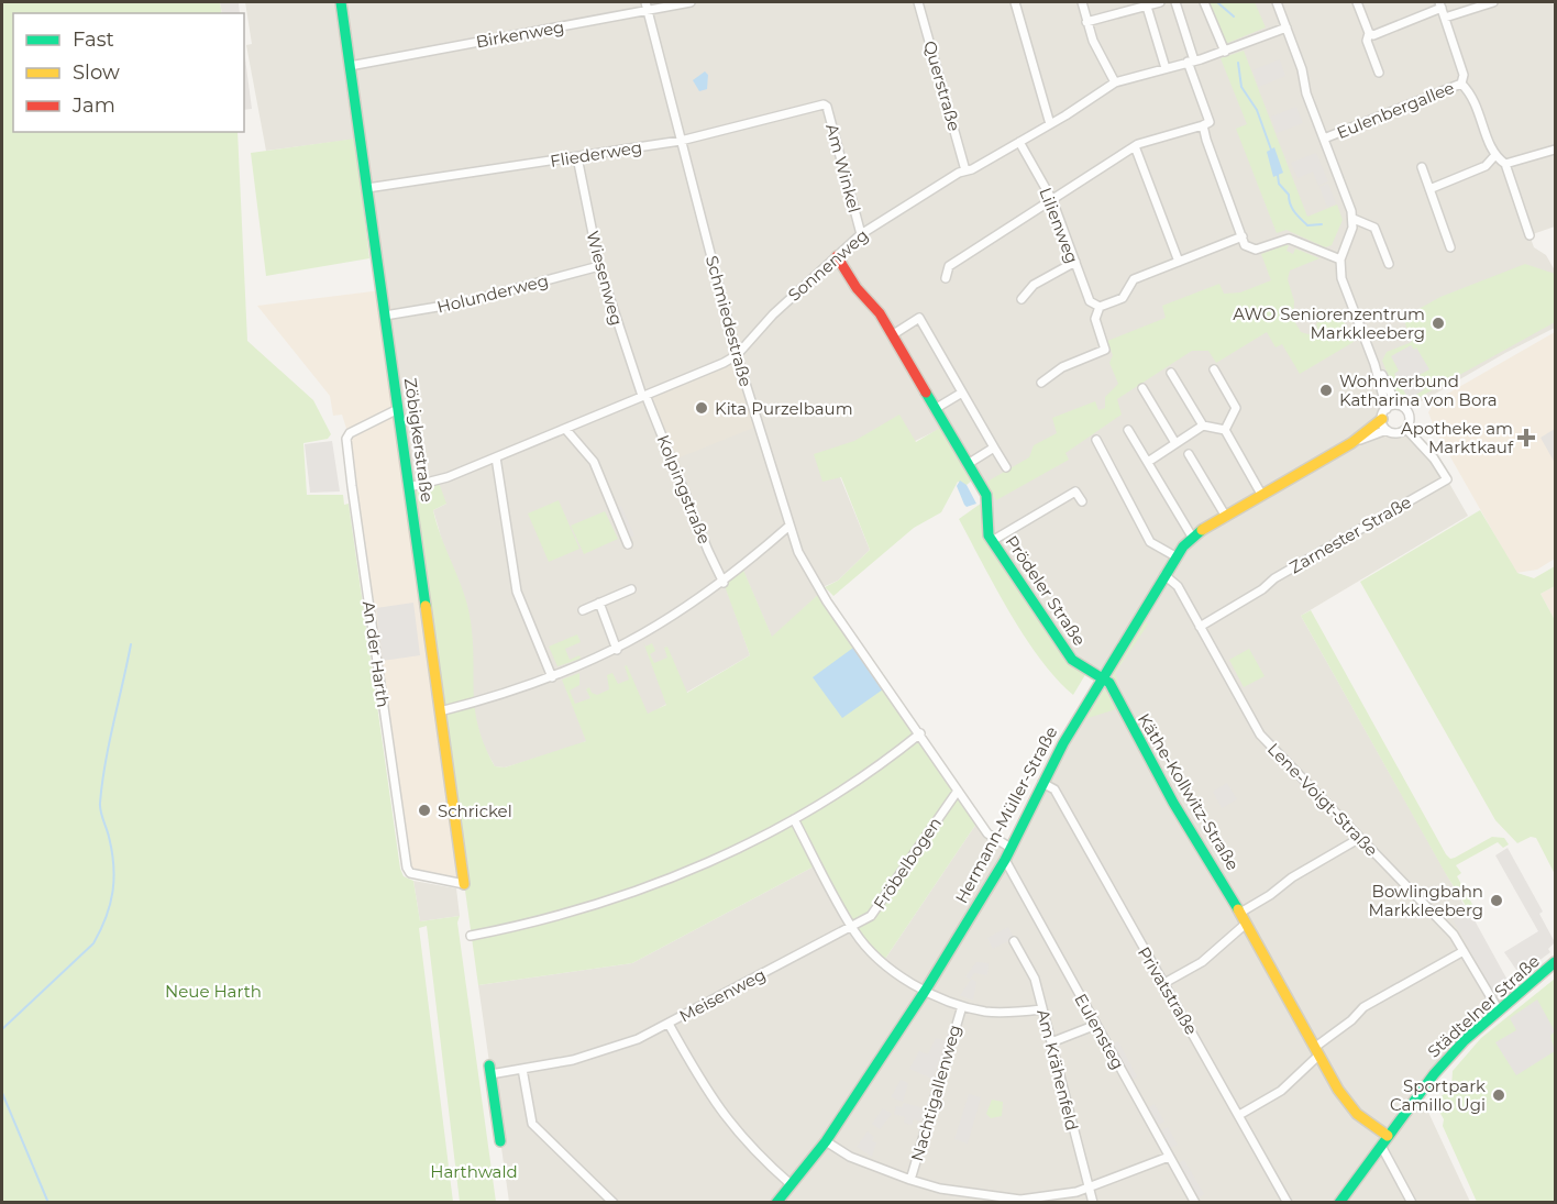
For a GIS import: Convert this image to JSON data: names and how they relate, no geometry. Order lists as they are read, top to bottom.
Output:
{
  "streets": {
    "street": [
      "Birkenweg",
      "Querstraße",
      "Eulenbergallee",
      "Fliederweg",
      "Am Winkel",
      "Lilienweg",
      "Sonnenweg",
      "Wiesenweg",
      "Holunderweg",
      "Schmiedestraße",
      "Zöbigkerstraße",
      "Kolpingstraße",
      "Zarnester Straße",
      "Prödeler Straße",
      "An der Harth",
      "Käthe-Kollwitz-Straße",
      "Lene-Voigt-Straße",
      "Hermann-Müller-Straße",
      "Fröbelbogen",
      "Privatstraße",
      "Meisenweg",
      "Städtelner Straße",
      "Eulensteg",
      "Am Krähenfeld",
      "Nachtigallenweg"
    ]
  },
  "crossings": [
    ["Birkenweg", "Schmiedestraße"],
    ["Birkenweg", "Zöbigkerstraße"],
    ["Querstraße", "Sonnenweg"],
    ["Fliederweg", "Am Winkel"],
    ["Fliederweg", "Wiesenweg"],
    ["Fliederweg", "Schmiedestraße"],
    ["Fliederweg", "Zöbigkerstraße"],
    ["Am Winkel", "Sonnenweg"],
    ["Lilienweg", "Sonnenweg"],
    ["Sonnenweg", "Wiesenweg"],
    ["Sonnenweg", "Schmiedestraße"],
    ["Sonnenweg", "Zöbigkerstraße"],
    ["Sonnenweg", "Kolpingstraße"],
    ["Sonnenweg", "Prödeler Straße"],
    ["Wiesenweg", "Holunderweg"],
    ["Wiesenweg", "Kolpingstraße"],
    ["Holunderweg", "Zöbigkerstraße"],
    ["Schmiedestraße", "Hermann-Müller-Straße"],
    ["Schmiedestraße", "Fröbelbogen"],
    ["Zöbigkerstraße", "An der Harth"],
    ["Zarnester Straße", "Lene-Voigt-Straße"],
    ["Zarnester Straße", "Hermann-Müller-Straße"],
    ["Prödeler Straße", "Käthe-Kollwitz-Straße"],
    ["Prödeler Straße", "Hermann-Müller-Straße"],
    ["Käthe-Kollwitz-Straße", "Hermann-Müller-Straße"],
    ["Käthe-Kollwitz-Straße", "Städtelner Straße"],
    ["Lene-Voigt-Straße", "Hermann-Müller-Straße"],
    ["Lene-Voigt-Straße", "Städtelner Straße"],
    ["Hermann-Müller-Straße", "Privatstraße"],
    ["Hermann-Müller-Straße", "Eulensteg"],
    ["Fröbelbogen", "Meisenweg"]
  ],
  "parks": ["Neue Harth", "Harthwald"],
  "places": {
    "other": [
      "AWO Seniorenzentrum Markkleeberg",
      "Wohnverbund Katharina von Bora",
      "Kita Purzelbaum",
      "Schrickel",
      "Bowlingbahn Markkleeberg",
      "Sportpark Camillo Ugi"
    ],
    "health": ["Apotheke am Marktkauf"]
  },
  "legend": ["Fast", "Slow", "Jam"]
}
